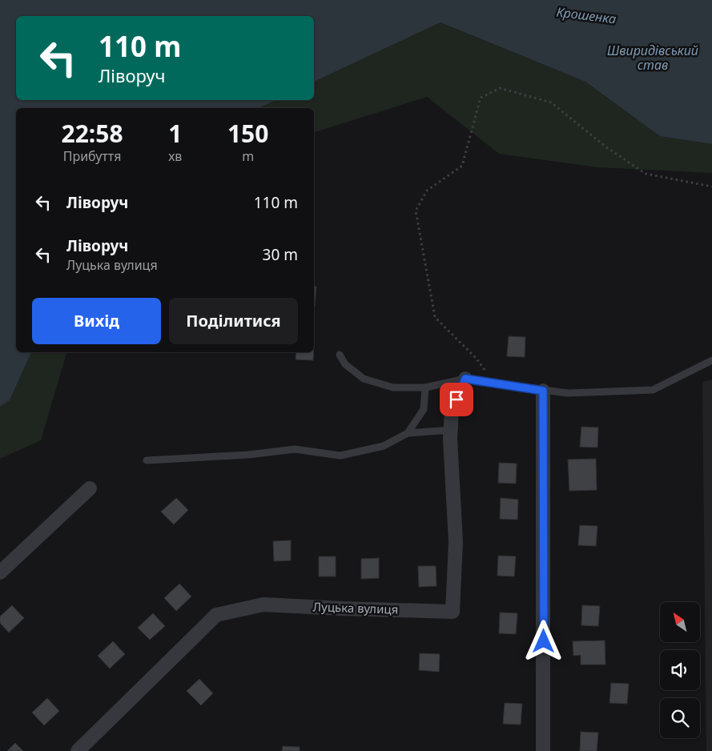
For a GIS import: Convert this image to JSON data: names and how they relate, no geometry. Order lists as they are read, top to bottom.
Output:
{
  "streets": {
    "street": ["Луцька вулиця"]
  },
  "water": ["Крошенка", "Швиридівський став"],
  "north": "top left",
  "page": {
    "turn": ["110 m", "Ліворуч"],
    "eta": [
      "22:58",
      "Прибуття",
      "1",
      "хв",
      "150",
      "m"
    ],
    "list": [
      {
        "name": "Ліворуч",
        "value": "110 m"
      },
      {
        "name": "Ліворуч",
        "note": "Луцька вулиця",
        "value": "30 m"
      }
    ],
    "buttons": ["Вихід", "Поділитися"]
  }
}
